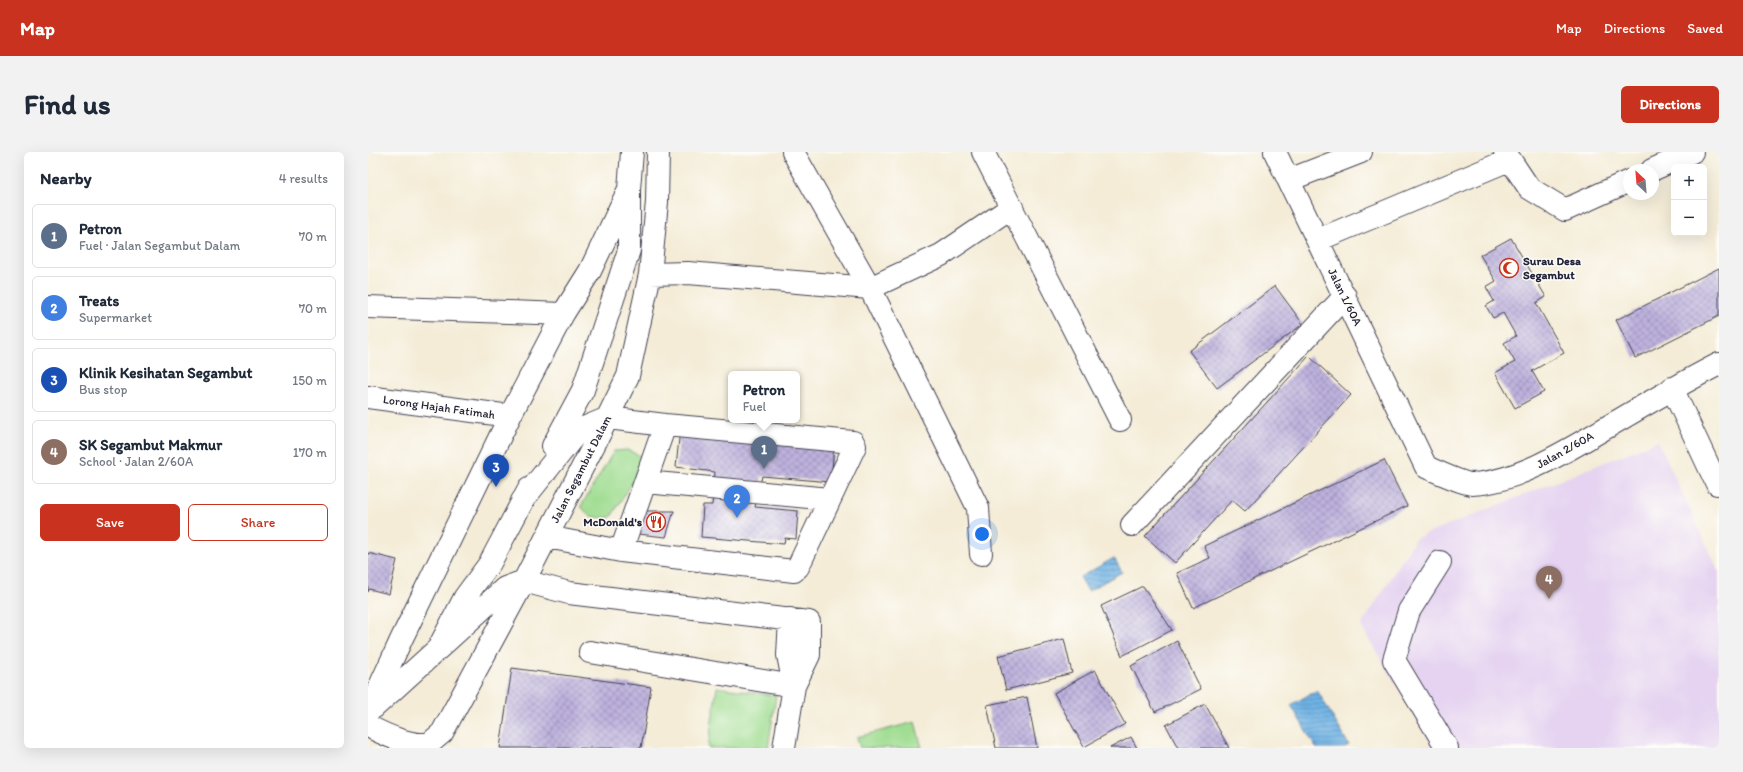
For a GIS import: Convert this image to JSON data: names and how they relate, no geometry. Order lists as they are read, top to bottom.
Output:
{
  "streets": {
    "street": [
      "Jalan 1/60A",
      "Lorong Hajah Fatimah",
      "Jalan 2/60A",
      "Jalan Segambut Dalam"
    ]
  },
  "crossings": [
    ["Jalan 1/60A", "Jalan 2/60A"]
  ],
  "places": {
    "mosque": ["Surau Desa Segambut"],
    "restaurant": ["McDonald's"]
  },
  "north": "top left",
  "page": {
    "header": "Map",
    "nav": ["Map", "Directions", "Saved"],
    "buttons": [
      "Directions",
      ["Save", "Share"]
    ],
    "title": "Find us",
    "heading": ["Nearby", "4 results"],
    "map_buttons": ["+", "−"],
    "list": [
      {
        "mark": "1",
        "name": "Petron",
        "note": "Fuel · Jalan Segambut Dalam",
        "value": "70 m"
      },
      {
        "mark": "2",
        "name": "Treats",
        "note": "Supermarket",
        "value": "70 m"
      },
      {
        "mark": "3",
        "name": "Klinik Kesihatan Segambut",
        "note": "Bus stop",
        "value": "150 m"
      },
      {
        "mark": "4",
        "name": "SK Segambut Makmur",
        "note": "School · Jalan 2/60A",
        "value": "170 m"
      }
    ],
    "popup": ["Petron", "Fuel"],
    "pins": [
      "1",
      "3",
      "2",
      "4"
    ]
  }
}
